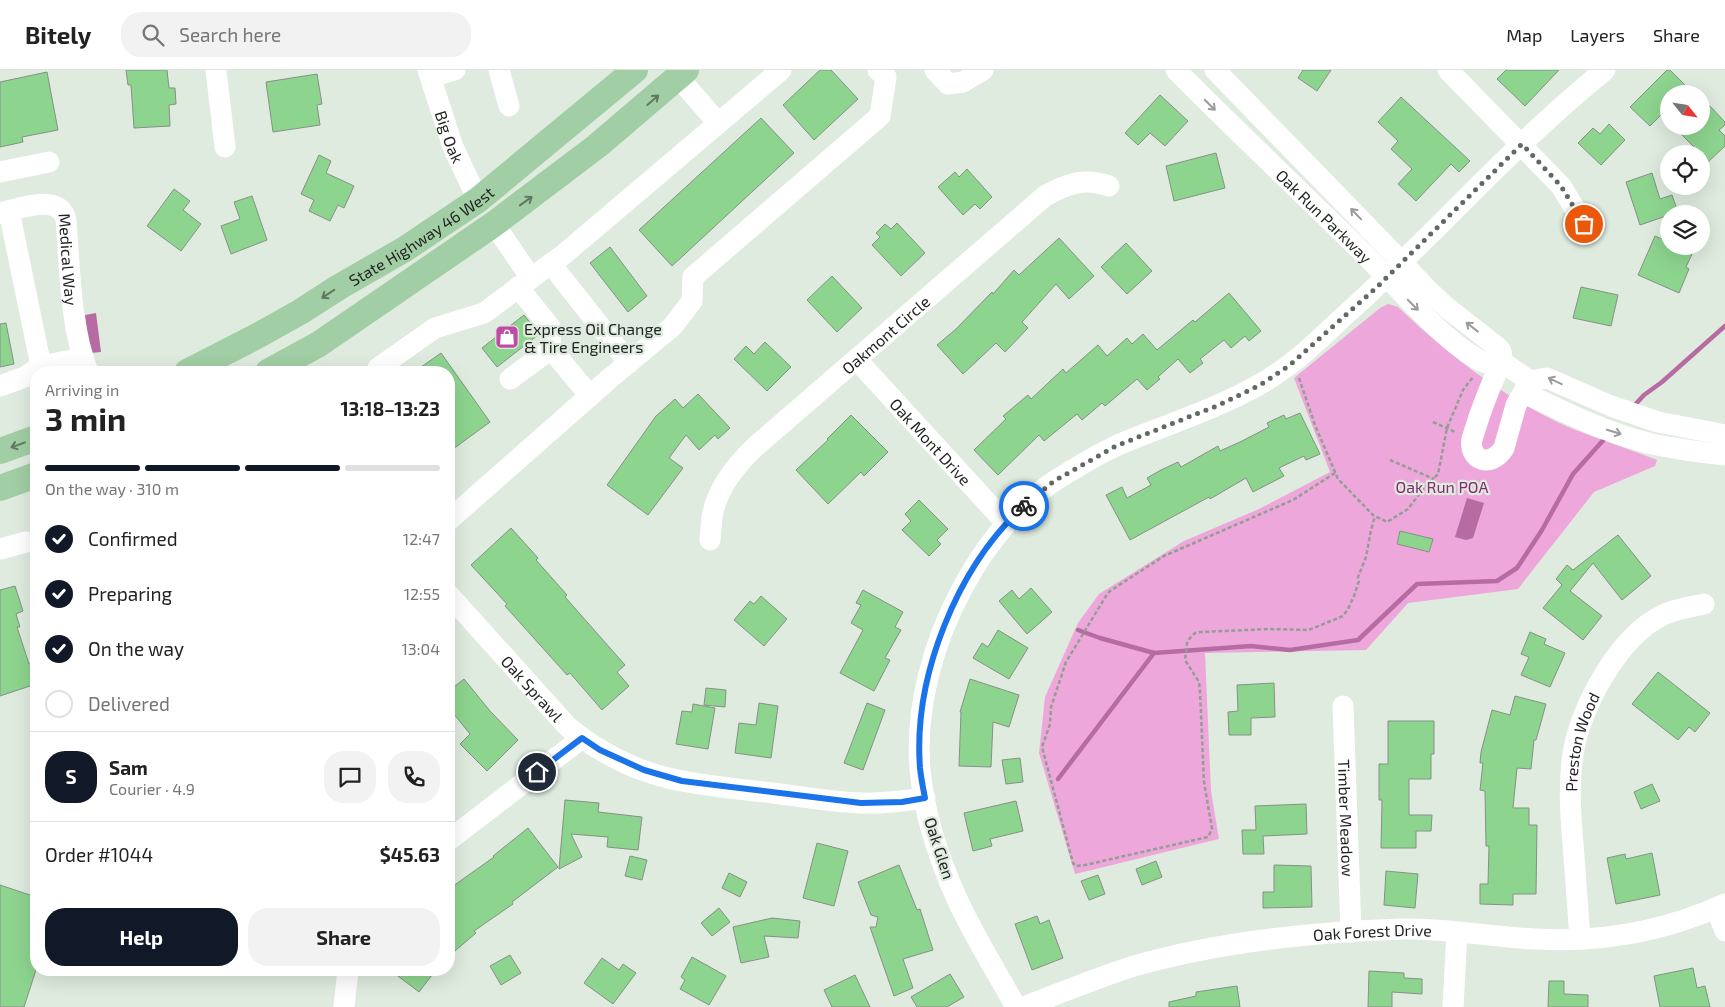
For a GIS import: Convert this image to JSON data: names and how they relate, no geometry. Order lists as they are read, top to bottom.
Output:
{
  "streets": {
    "main road": ["State Highway 46 West"],
    "street": [
      "Big Oak",
      "Oak Run Parkway",
      "Medical Way",
      "Oakmont Circle",
      "Oak Mont Drive",
      "Oak Sprawl",
      "Preston Wood",
      "Timber Meadow",
      "Oak Glen",
      "Oak Forest Drive"
    ]
  },
  "crossings": [
    ["Big Oak", "State Highway 46 West"],
    ["Oak Run Parkway", "Oak Glen"],
    ["Oakmont Circle", "Oak Mont Drive"],
    ["Oak Mont Drive", "Oak Glen"],
    ["Oak Sprawl", "Oak Glen"],
    ["Preston Wood", "Oak Forest Drive"],
    ["Timber Meadow", "Oak Forest Drive"]
  ],
  "parks": ["Oak Run POA"],
  "places": {
    "shop": ["Express Oil Change & Tire Engineers"]
  },
  "north": "bottom right",
  "page": {
    "header": "Bitely",
    "search": "Search here",
    "nav": ["Map", "Layers", "Share"],
    "heading": ["3 min", "Arriving in", "13:18–13:23"],
    "panel": [
      "Sam",
      "Courier · 4.9",
      "Order #1044",
      "$45.63"
    ],
    "bar": "On the way · 310 m",
    "list": [
      ["Confirmed", "12:47"],
      ["Preparing", "12:55"],
      ["On the way", "13:04"],
      "Delivered"
    ],
    "round": "S",
    "buttons": ["Help", "Share"]
  }
}
